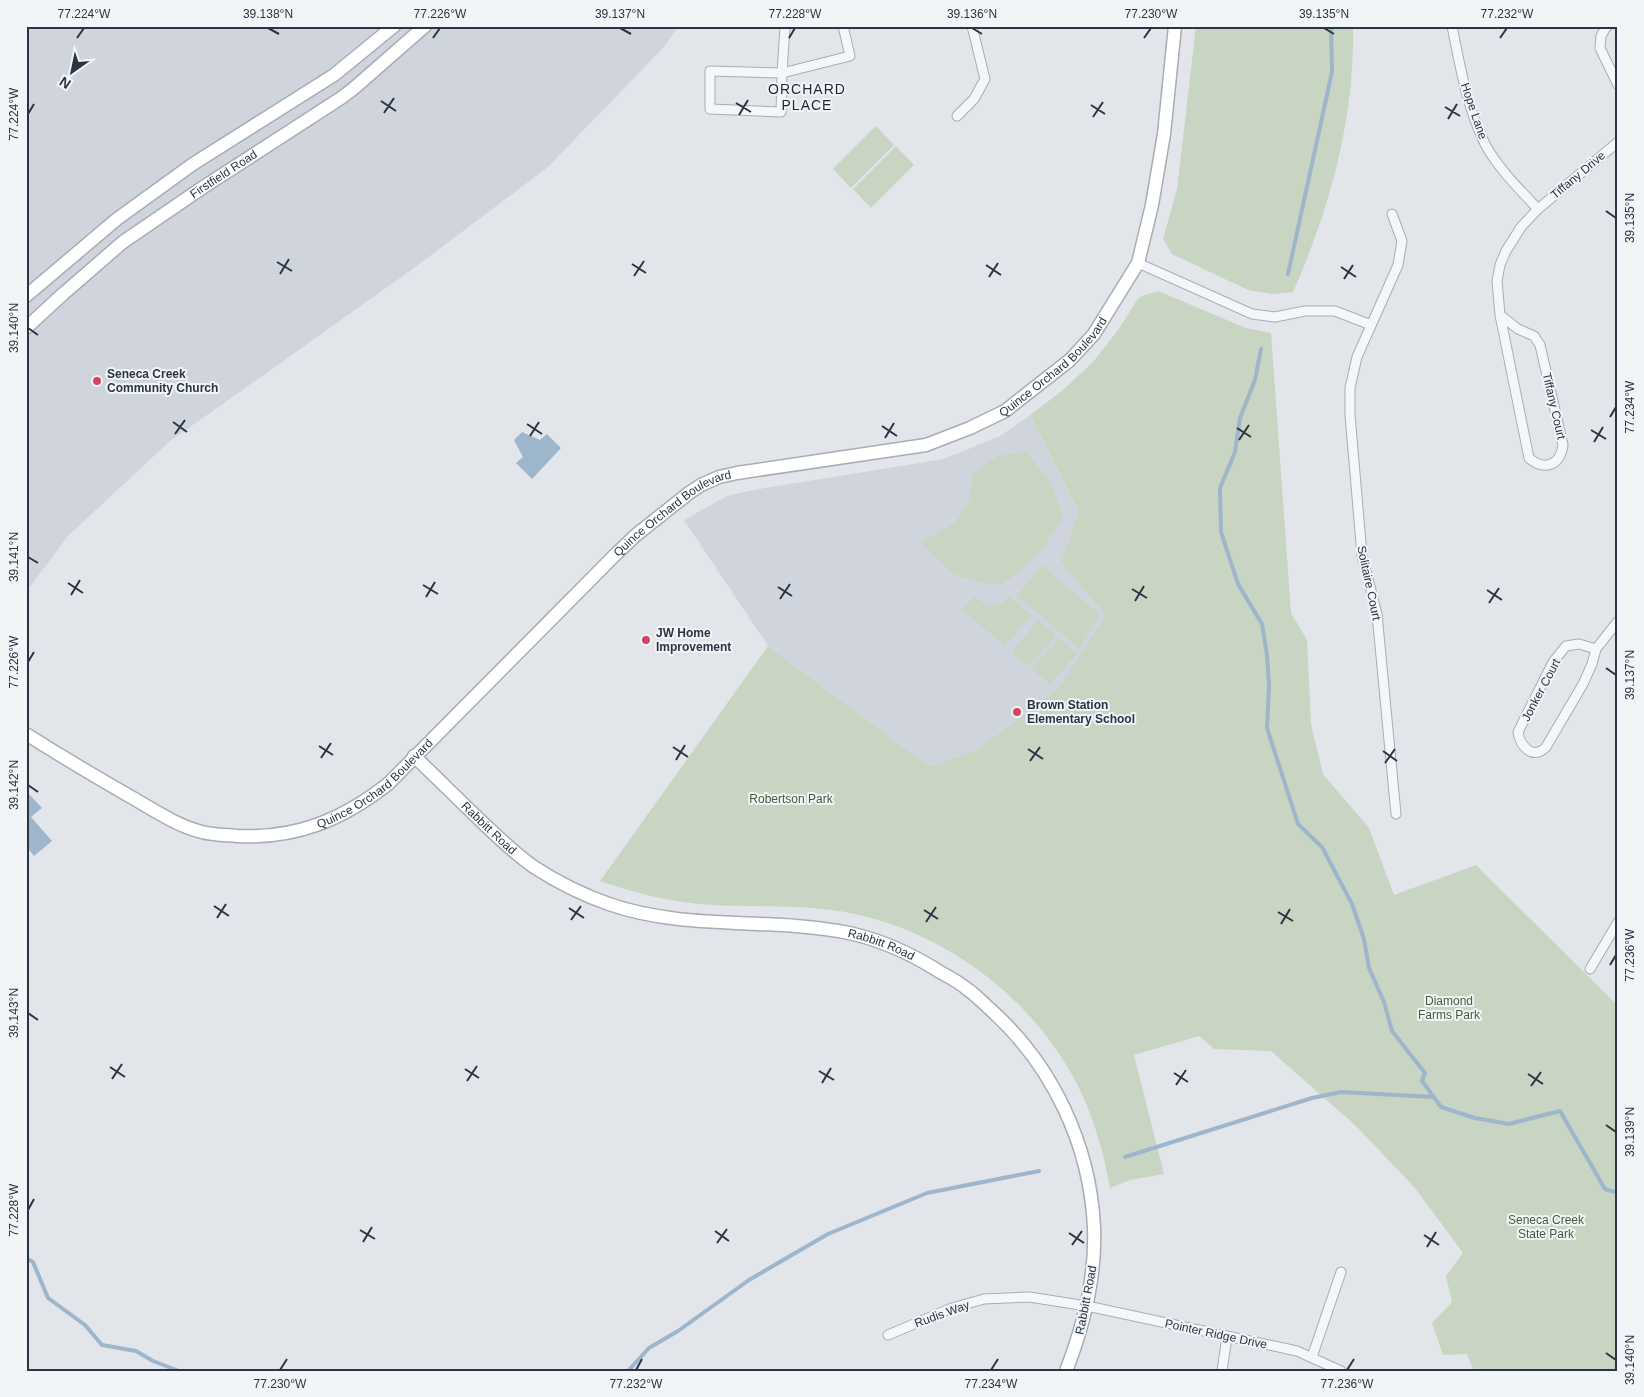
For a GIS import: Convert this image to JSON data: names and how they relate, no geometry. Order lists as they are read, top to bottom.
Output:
{
  "streets": {
    "street": [
      "Hope Lane",
      "Firstfield Road",
      "Tiffany Drive",
      "Quince Orchard Boulevard",
      "Tiffany Court",
      "Solitaire Court",
      "Jonker Court",
      "Rabbitt Road",
      "Rudis Way",
      "Pointer Ridge Drive"
    ]
  },
  "crossings": [
    ["Hope Lane", "Tiffany Drive"],
    ["Hope Lane", "Tiffany Court"],
    ["Tiffany Drive", "Tiffany Court"],
    ["Quince Orchard Boulevard", "Rabbitt Road"],
    ["Rabbitt Road", "Rudis Way"],
    ["Rabbitt Road", "Pointer Ridge Drive"],
    ["Rudis Way", "Pointer Ridge Drive"]
  ],
  "districts": ["ORCHARD PLACE"],
  "parks": ["Robertson Park", "Diamond Farms Park", "Seneca Creek State Park"],
  "places": ["Seneca Creek Community Church", "JW Home Improvement", "Brown Station Elementary School"],
  "north": "bottom left",
  "coordinates": [
    "77.224°W",
    "39.138°N",
    "77.226°W",
    "39.137°N",
    "77.228°W",
    "39.136°N",
    "77.230°W",
    "39.135°N",
    "77.232°W",
    "39.140°N",
    "77.234°W",
    "39.141°N",
    "39.142°N",
    "77.236°W",
    "39.143°N",
    "39.139°N"
  ]
}
